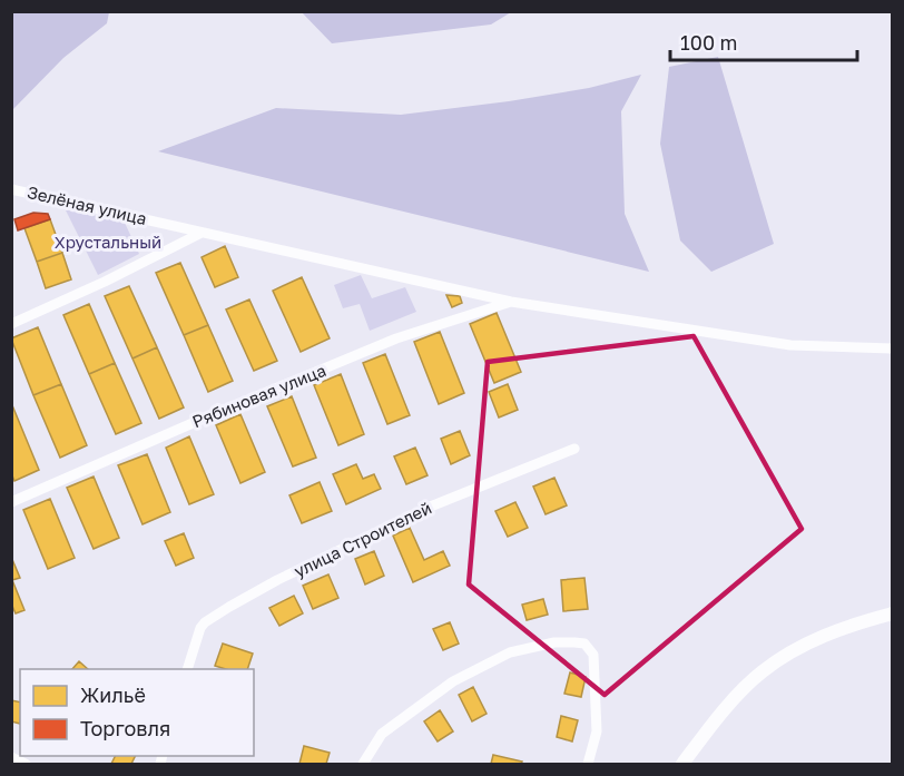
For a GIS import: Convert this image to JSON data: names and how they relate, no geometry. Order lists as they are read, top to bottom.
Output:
{
  "streets": {
    "street": ["Зелёная улица", "Рябиновая улица", "улица Строителей"]
  },
  "crossings": [
    ["Зелёная улица", "Рябиновая улица"]
  ],
  "parks": ["Хрустальный"],
  "legend": ["Жильё", "Торговля"],
  "scale_bar": "100 m"
}
